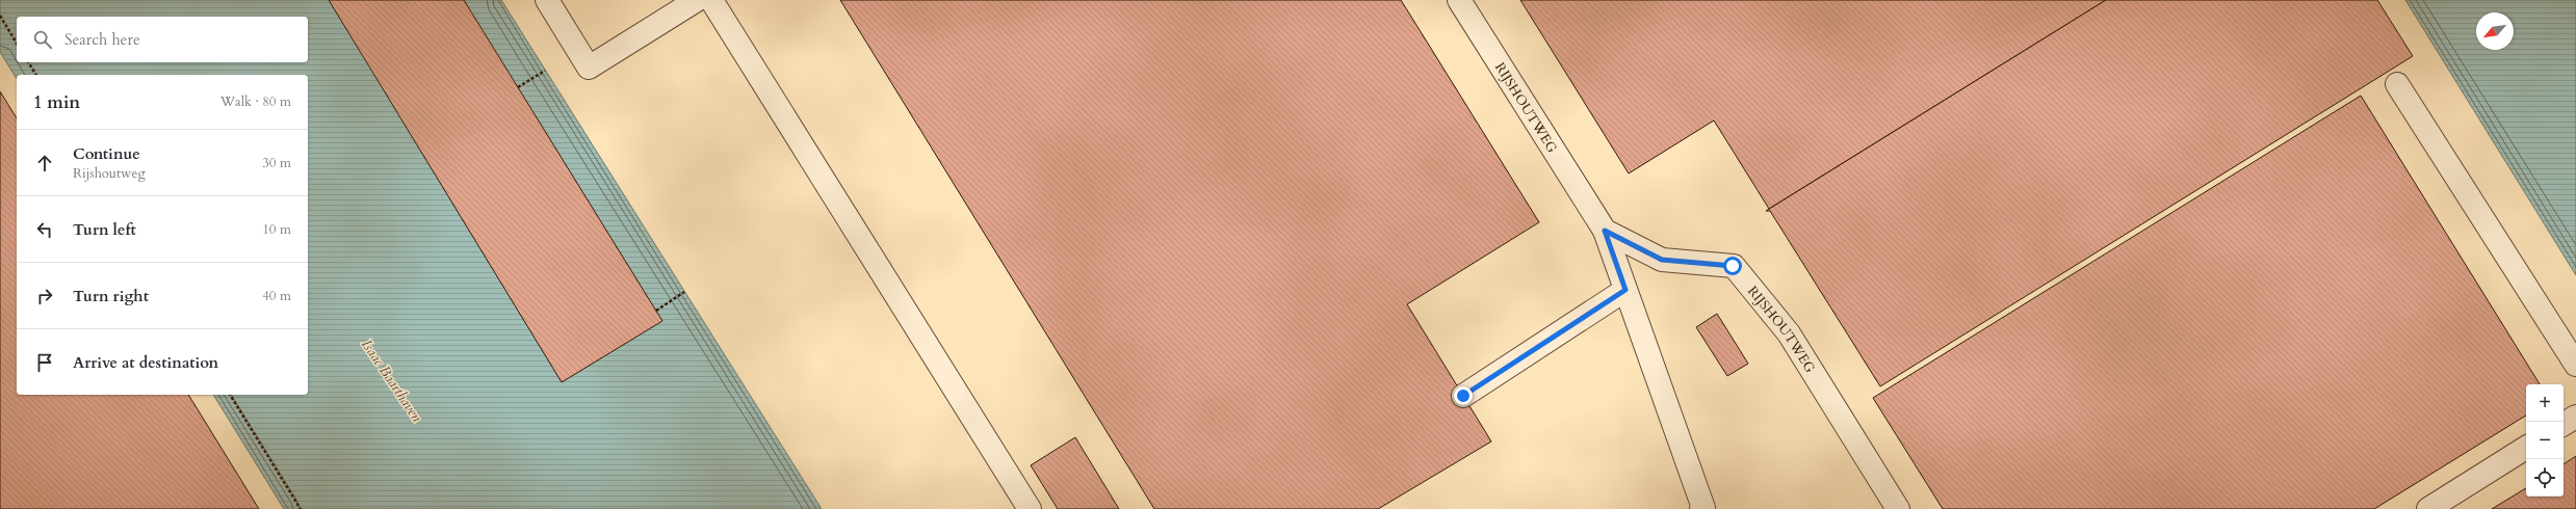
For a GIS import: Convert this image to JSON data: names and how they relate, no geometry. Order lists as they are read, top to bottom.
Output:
{
  "streets": {
    "street": ["RIJSHOUTWEG"]
  },
  "water": ["Isaac Baarthaven"],
  "north": "bottom left",
  "page": {
    "search": "Search here",
    "heading": ["1 min", "Walk · 80 m"],
    "list": [
      ["Continue", "Rijshoutweg", "30 m"],
      ["Turn left", "10 m"],
      ["Turn right", "40 m"],
      "Arrive at destination"
    ],
    "map_buttons": ["+", "−"]
  }
}
